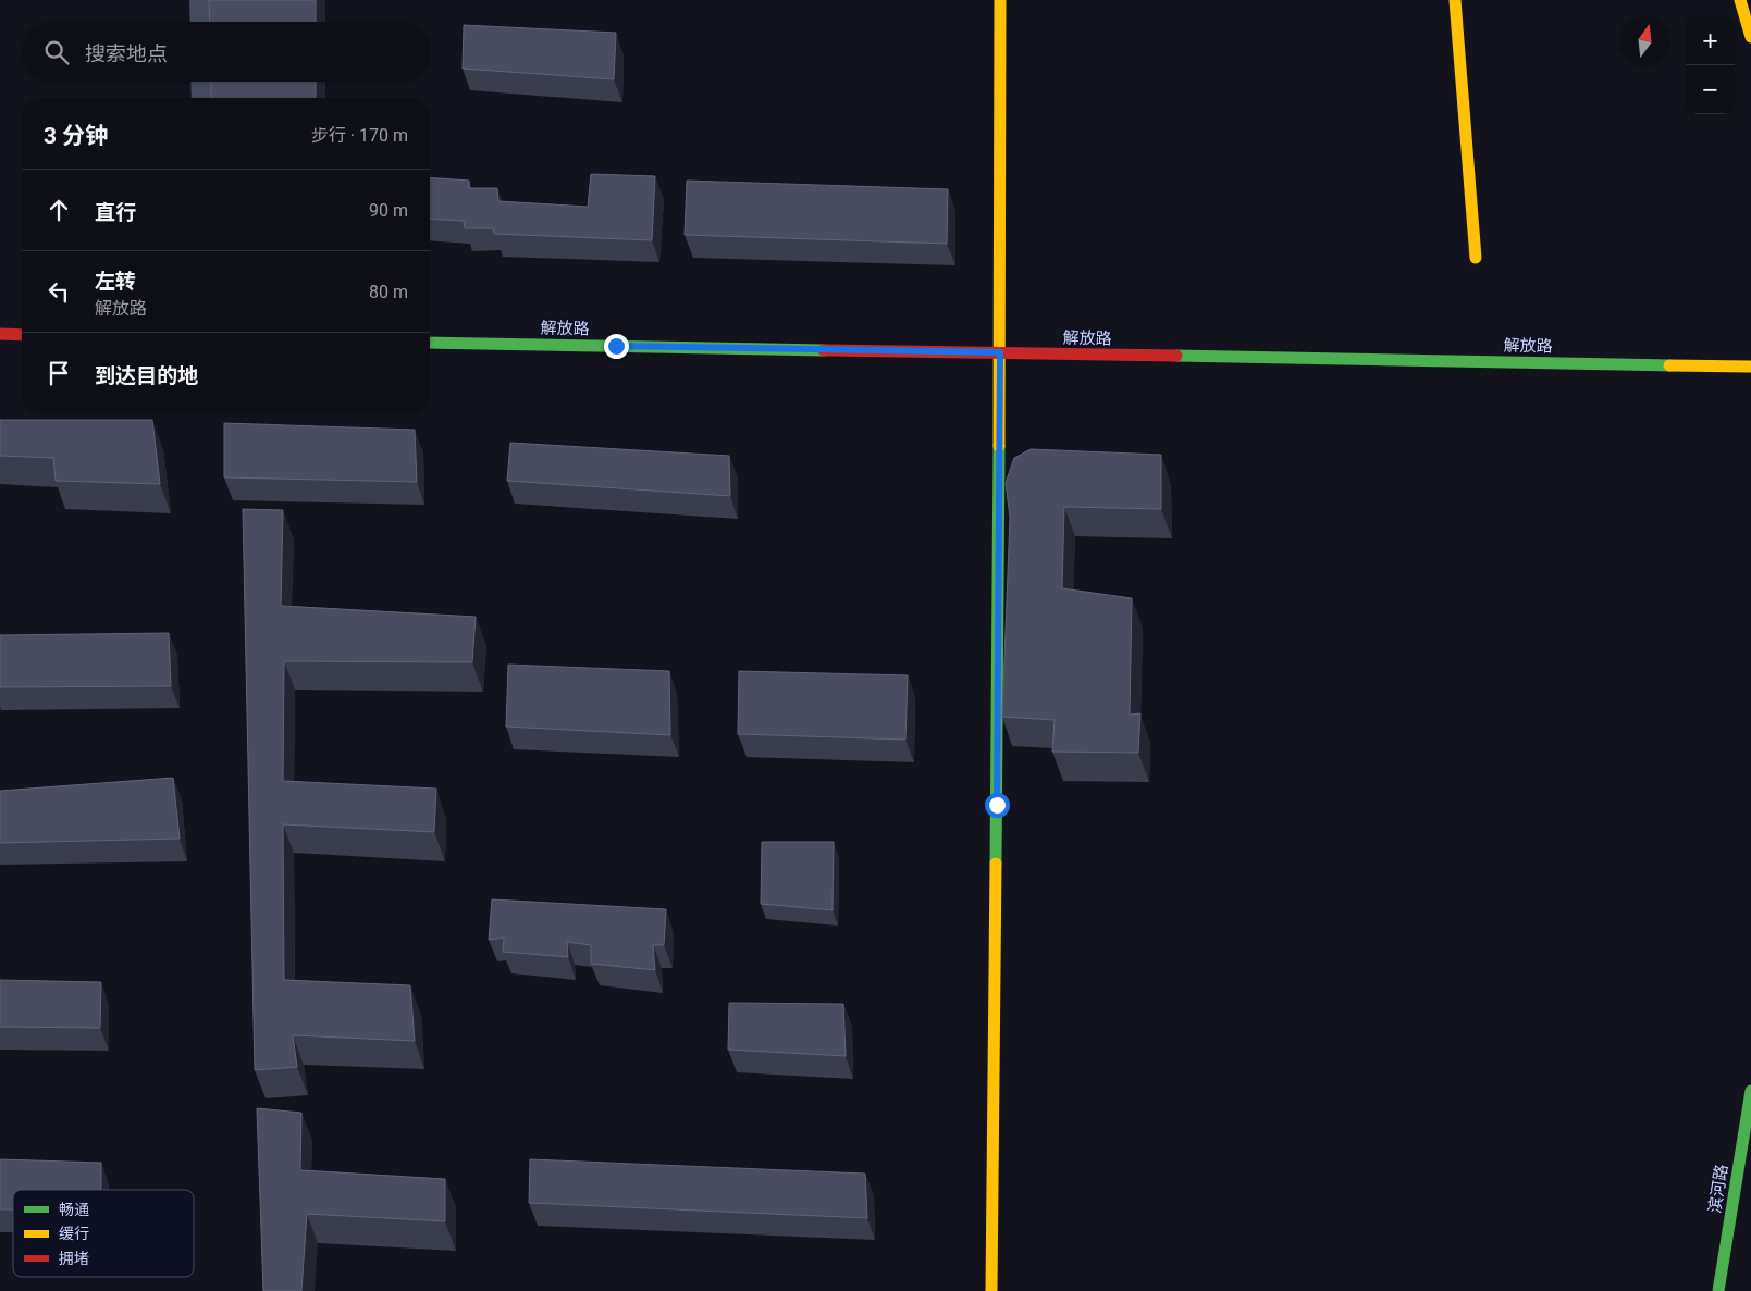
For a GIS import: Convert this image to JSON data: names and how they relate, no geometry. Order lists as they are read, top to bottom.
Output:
{
  "streets": {
    "street": ["解放路", "滨河路"]
  },
  "legend": ["畅通", "缓行", "拥堵"],
  "north": "top",
  "page": {
    "map_buttons": ["+", "−"],
    "search": "搜索地点",
    "heading": ["3 分钟", "步行 · 170 m"],
    "list": [
      ["直行", "90 m"],
      ["左转", "解放路", "80 m"],
      "到达目的地"
    ]
  }
}
